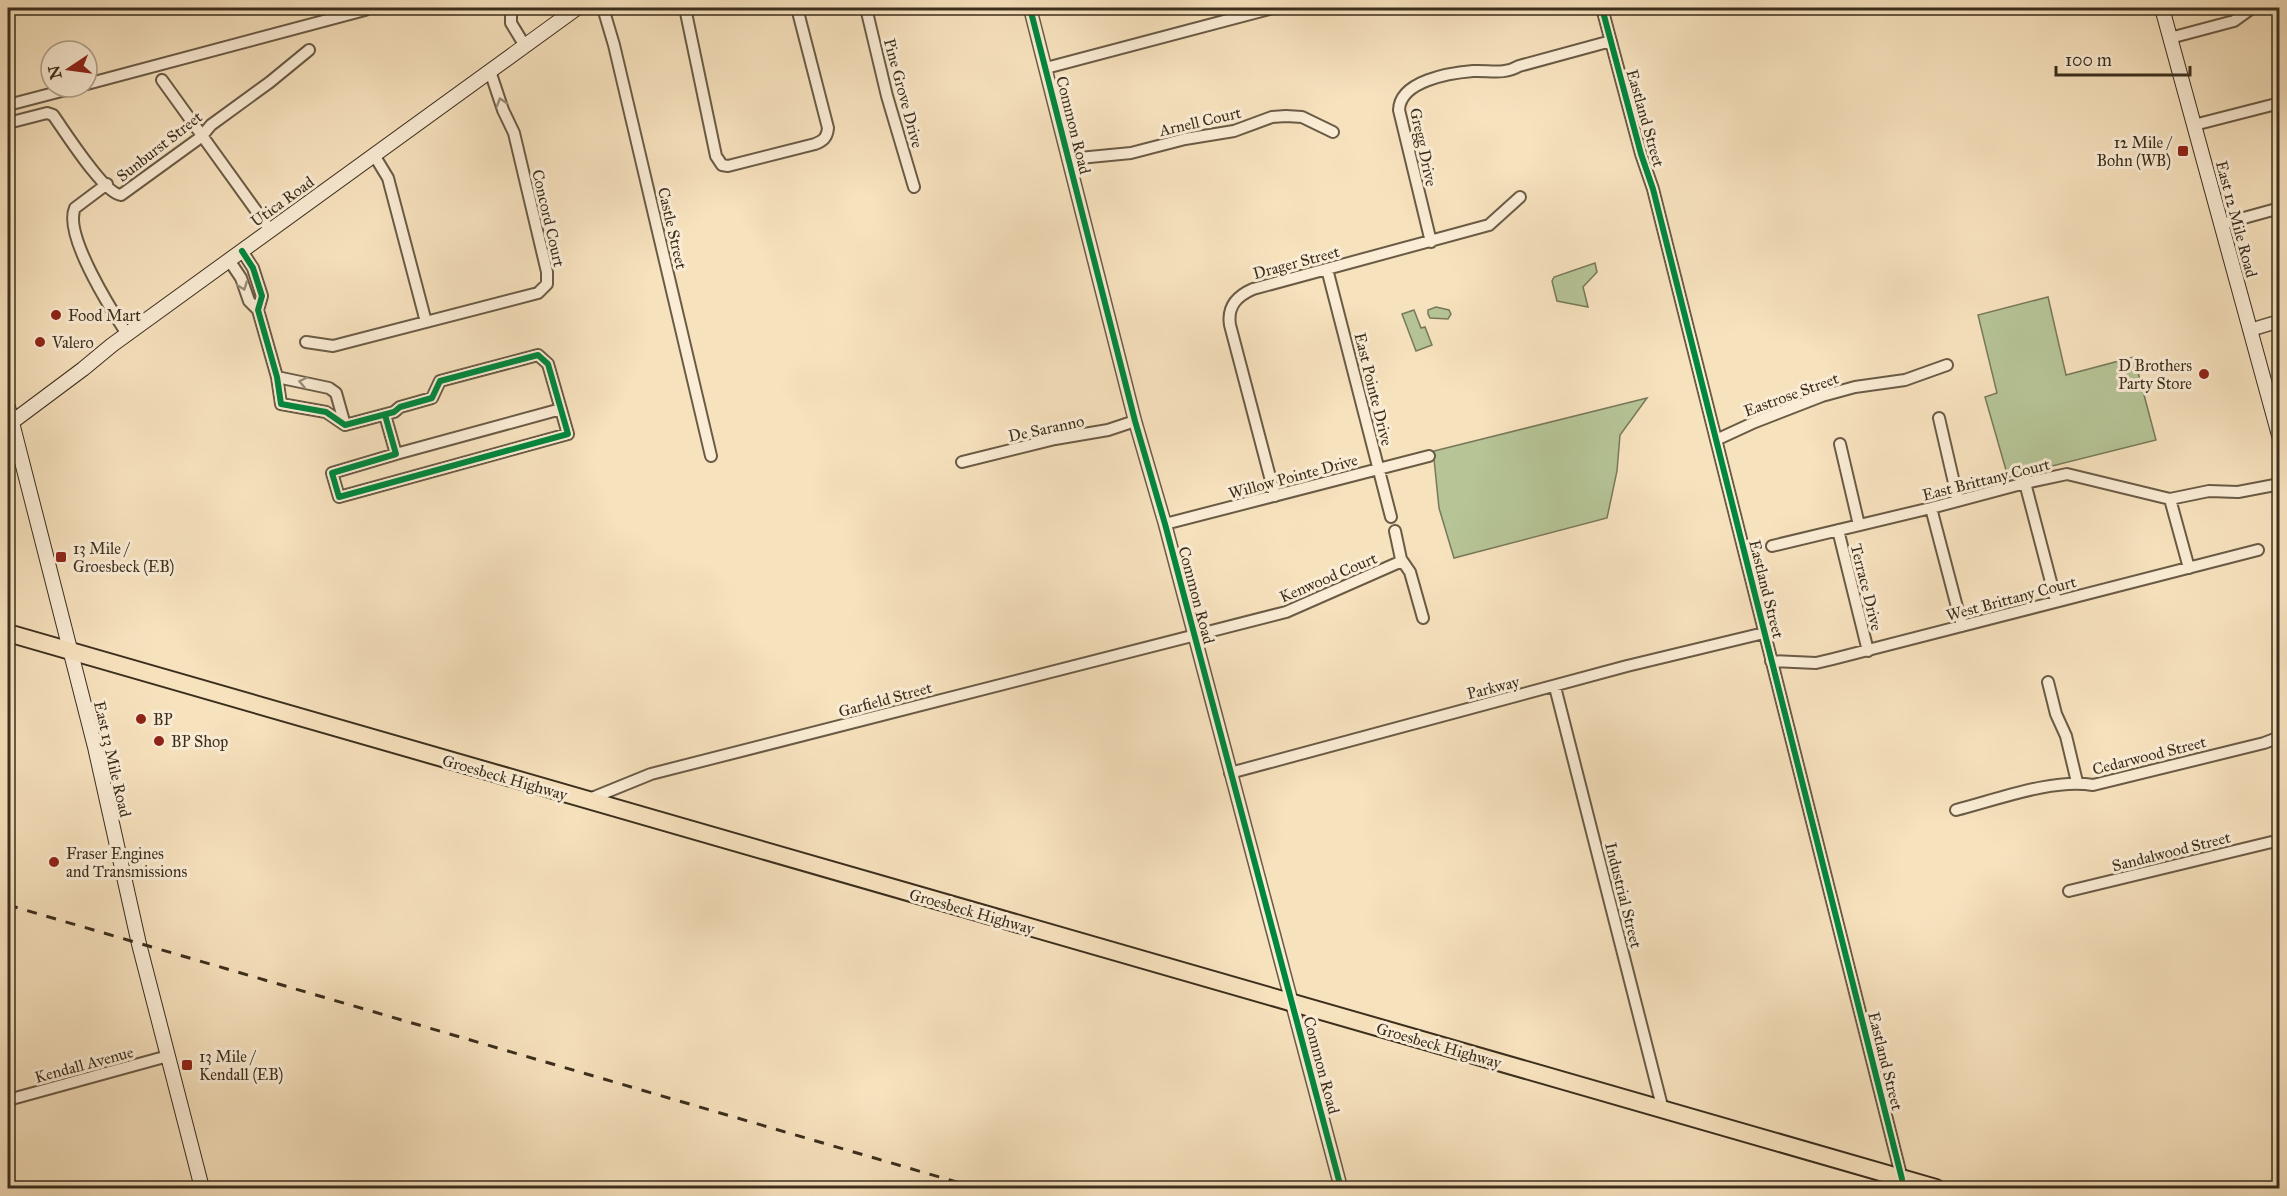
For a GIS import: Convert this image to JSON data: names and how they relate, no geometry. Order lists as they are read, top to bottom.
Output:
{
  "streets": {
    "main road": [
      "Utica Road",
      "East 12 Mile Road",
      "East 13 Mile Road",
      "Groesbeck Highway"
    ],
    "street": [
      "Pine Grove Drive",
      "Eastland Street",
      "Arnell Court",
      "Common Road",
      "Sunburst Street",
      "Gregg Drive",
      "Concord Court",
      "Castle Street",
      "Drager Street",
      "East Pointe Drive",
      "Eastrose Street",
      "De Saranno",
      "Willow Pointe Drive",
      "East Brittany Court",
      "Kenwood Court",
      "Terrace Drive",
      "West Brittany Court",
      "Parkway",
      "Garfield Street",
      "Cedarwood Street",
      "Sandalwood Street",
      "Industrial Street",
      "Kendall Avenue"
    ]
  },
  "crossings": [
    ["Eastland Street", "Gregg Drive"],
    ["Eastland Street", "Eastrose Street"],
    ["Eastland Street", "West Brittany Court"],
    ["Eastland Street", "Parkway"],
    ["Eastland Street", "Groesbeck Highway"],
    ["Arnell Court", "Common Road"],
    ["Common Road", "De Saranno"],
    ["Common Road", "Willow Pointe Drive"],
    ["Common Road", "Kenwood Court"],
    ["Common Road", "Parkway"],
    ["Common Road", "Garfield Street"],
    ["Common Road", "Groesbeck Highway"],
    ["Gregg Drive", "Drager Street"],
    ["Utica Road", "Concord Court"],
    ["Utica Road", "East 13 Mile Road"],
    ["Drager Street", "East Pointe Drive"],
    ["Drager Street", "Willow Pointe Drive"],
    ["East Pointe Drive", "Willow Pointe Drive"],
    ["East Brittany Court", "Terrace Drive"],
    ["Kenwood Court", "Garfield Street"],
    ["Terrace Drive", "West Brittany Court"],
    ["Parkway", "Industrial Street"],
    ["Garfield Street", "Groesbeck Highway"],
    ["East 13 Mile Road", "Groesbeck Highway"],
    ["East 13 Mile Road", "Kendall Avenue"],
    ["Groesbeck Highway", "Industrial Street"]
  ],
  "places": {
    "transit": ["12 Mile / Bohn (WB)", "13 Mile / Groesbeck (EB)", "13 Mile / Kendall (EB)"],
    "other": [
      "Food Mart",
      "Valero",
      "D Brothers Party Store",
      "BP",
      "BP Shop",
      "Fraser Engines and Transmissions"
    ]
  },
  "scale_bar": "100 m",
  "north": "left"
}
